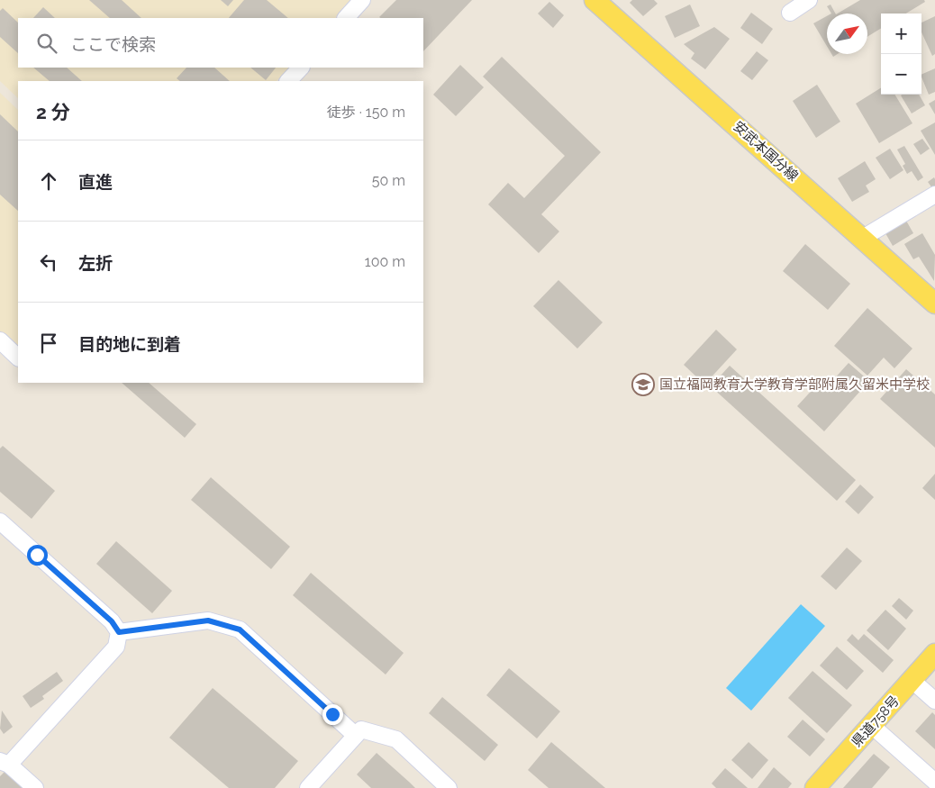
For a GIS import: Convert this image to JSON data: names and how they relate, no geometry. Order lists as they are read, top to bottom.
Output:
{
  "streets": {
    "main road": ["安武本国分線", "県道758号"]
  },
  "places": {
    "school or university": ["国立福岡教育大学教育学部附属久留米中学校"]
  },
  "north": "top right",
  "page": {
    "map_buttons": ["+", "−"],
    "search": "ここで検索",
    "heading": ["2 分", "徒歩 · 150 m"],
    "list": [
      ["直進", "50 m"],
      ["左折", "100 m"],
      "目的地に到着"
    ]
  }
}
